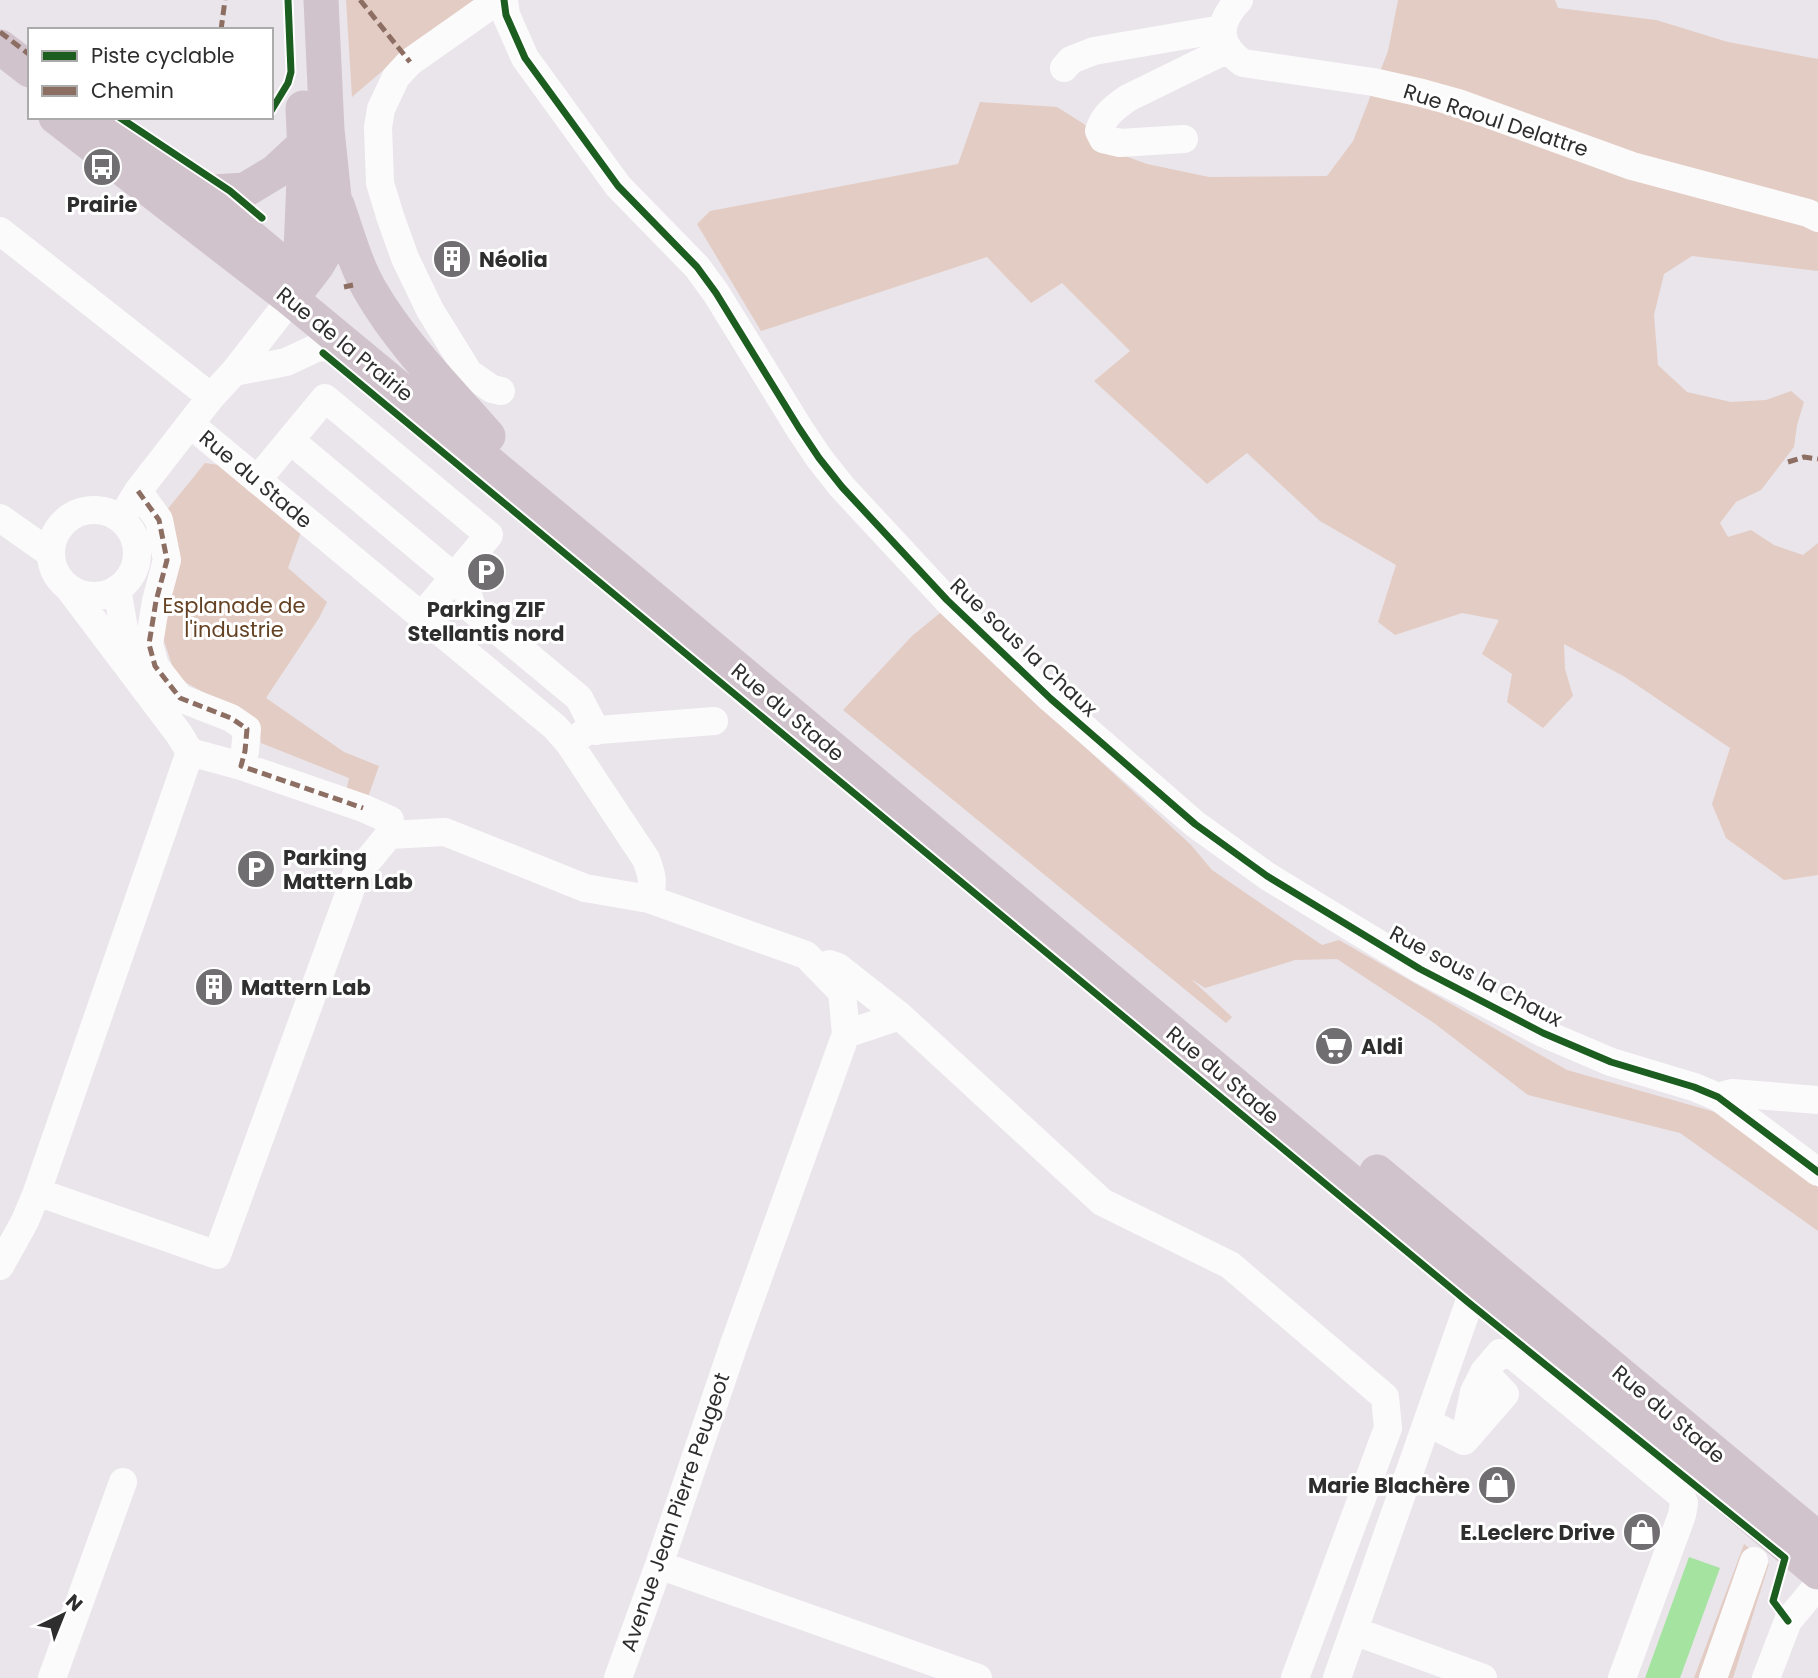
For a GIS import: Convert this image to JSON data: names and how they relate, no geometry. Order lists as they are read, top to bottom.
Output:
{
  "streets": {
    "main road": ["Rue de la Prairie", "Rue du Stade"],
    "street": ["Rue Raoul Delattre", "Rue sous la Chaux", "Avenue Jean Pierre Peugeot"]
  },
  "crossings": [
    ["Rue de la Prairie", "Rue du Stade"]
  ],
  "parks": ["Esplanade de l'industrie"],
  "places": {
    "bus stop": ["Prairie"],
    "building": ["Néolia", "Mattern Lab"],
    "parking": ["Parking ZIF Stellantis nord", "Parking Mattern Lab"],
    "supermarket": ["Aldi"],
    "shop": ["Marie Blachère", "E.Leclerc Drive"]
  },
  "legend": ["Piste cyclable", "Chemin"],
  "north": "top right"
}
